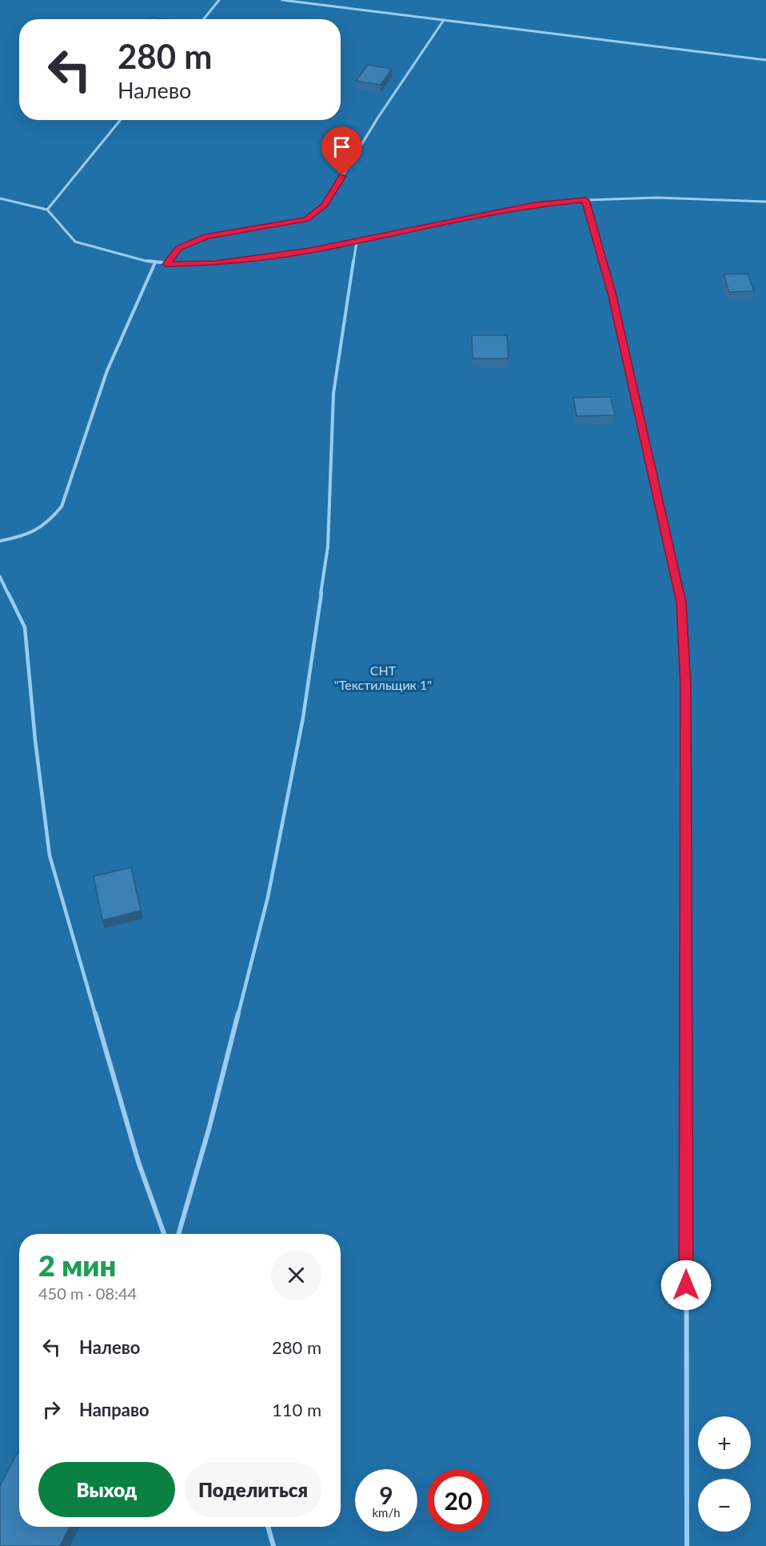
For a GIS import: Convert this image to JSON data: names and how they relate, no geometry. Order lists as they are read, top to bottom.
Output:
{
  "parks": ["СНТ \"Текстильщик 1\""],
  "page": {
    "turn": ["280 m", "Налево"],
    "heading": ["2 мин", "450 m · 08:44"],
    "list": [
      {
        "name": "Налево",
        "value": "280 m"
      },
      {
        "name": "Направо",
        "value": "110 m"
      }
    ],
    "map_buttons": ["+", "−"],
    "buttons": ["Выход", "Поделиться"],
    "speed": "9 km/h",
    "limit": "20"
  }
}
